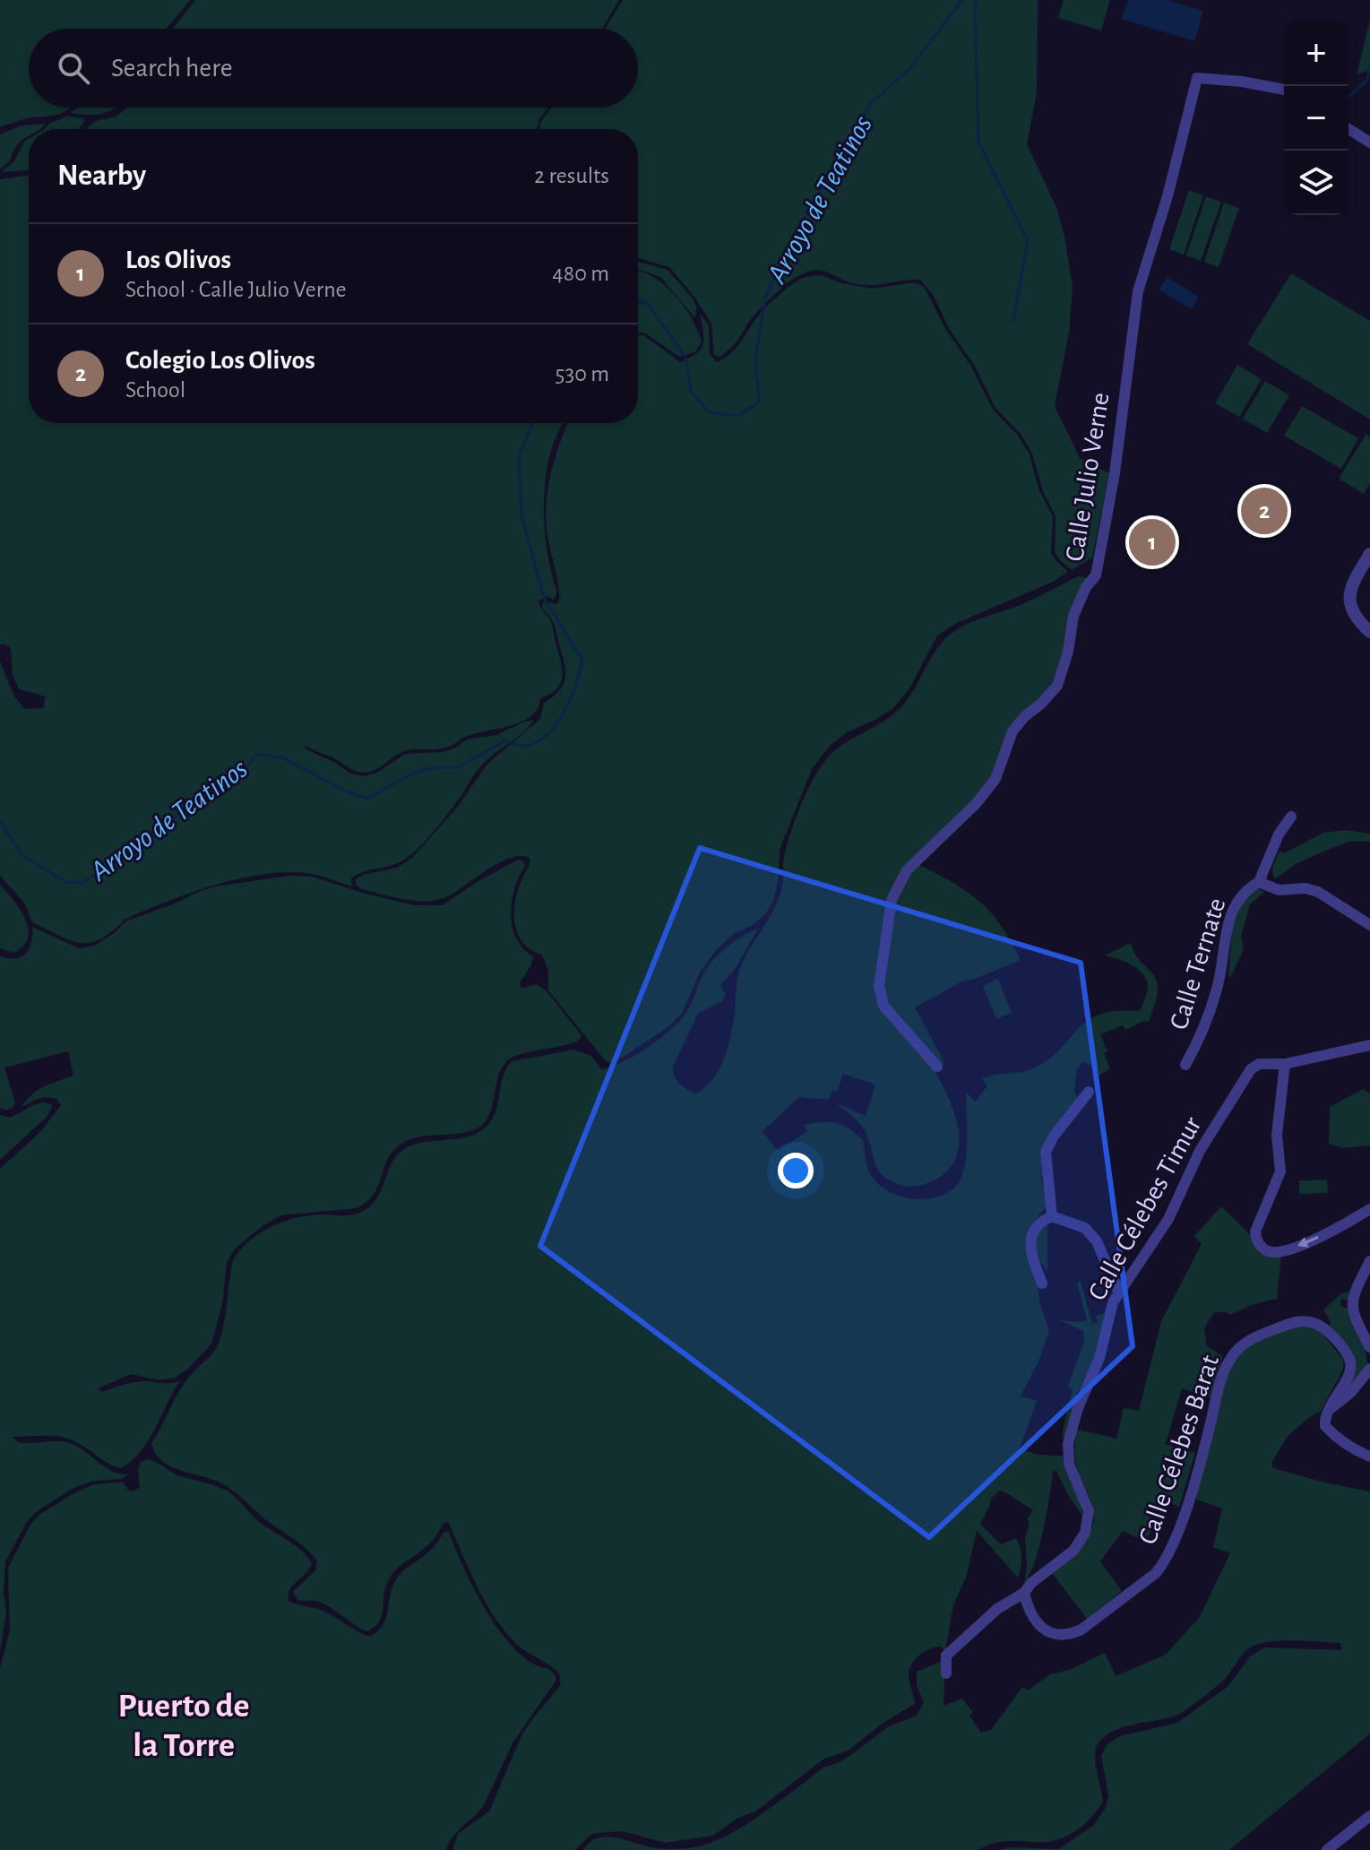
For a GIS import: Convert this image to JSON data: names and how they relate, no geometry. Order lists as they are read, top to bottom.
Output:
{
  "streets": {
    "street": [
      "Calle Julio Verne",
      "Calle Ternate",
      "Calle Célebes Timur",
      "Calle Célebes Barat"
    ]
  },
  "crossings": [
    ["Calle Célebes Timur", "Calle Célebes Barat"]
  ],
  "districts": ["Puerto de la Torre"],
  "water": ["Arroyo de Teatinos"],
  "page": {
    "map_buttons": ["+", "−"],
    "search": "Search here",
    "heading": ["Nearby", "2 results"],
    "list": [
      {
        "mark": "1",
        "name": "Los Olivos",
        "note": "School · Calle Julio Verne",
        "value": "480 m"
      },
      {
        "mark": "2",
        "name": "Colegio Los Olivos",
        "note": "School",
        "value": "530 m"
      }
    ],
    "pins": ["2", "1"]
  }
}
